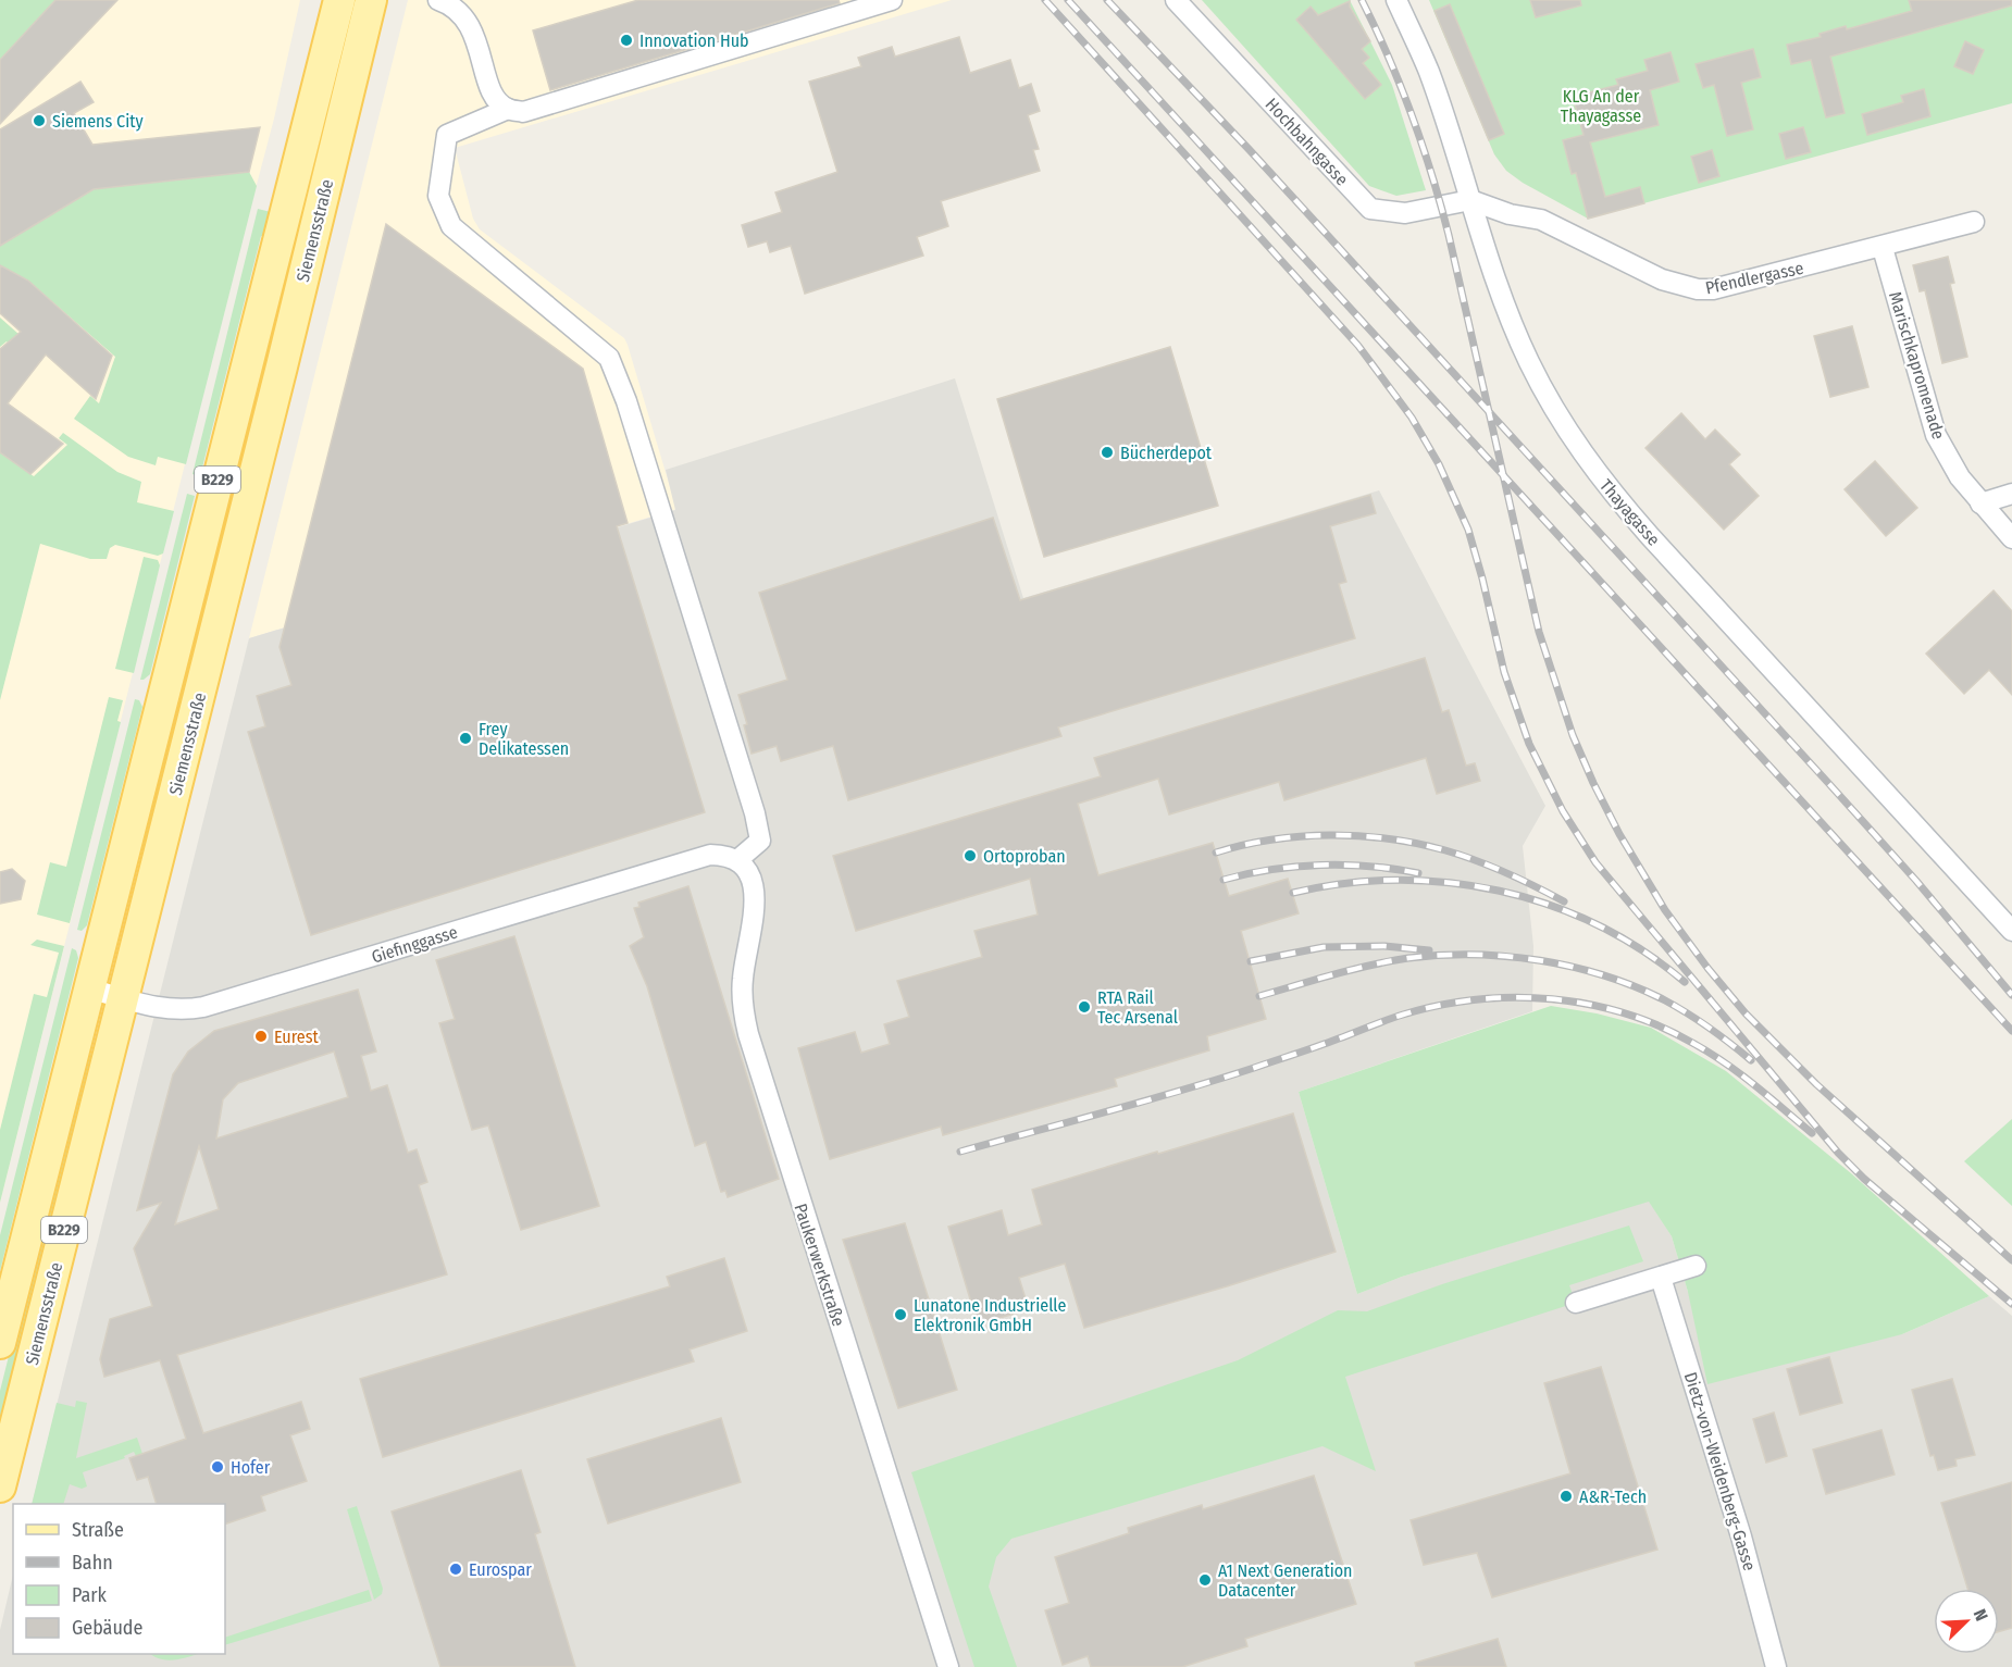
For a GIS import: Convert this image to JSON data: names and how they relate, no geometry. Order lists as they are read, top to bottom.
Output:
{
  "streets": {
    "main road": ["Siemensstraße", "B229"],
    "street": [
      "Hochbahngasse",
      "Pfendlergasse",
      "Marischkapromenade",
      "Thayagasse",
      "Giefinggasse",
      "Paukerwerkstraße",
      "Dietz-von-Weidenberg-Gasse"
    ]
  },
  "crossings": [
    ["Hochbahngasse", "Pfendlergasse"],
    ["Hochbahngasse", "Thayagasse"],
    ["Siemensstraße", "Giefinggasse"],
    ["Pfendlergasse", "Marischkapromenade"],
    ["Pfendlergasse", "Thayagasse"],
    ["Giefinggasse", "Paukerwerkstraße"]
  ],
  "parks": ["KLG An der Thayagasse"],
  "places": [
    "Innovation Hub",
    "Siemens City",
    "Bücherdepot",
    "Frey Delikatessen",
    "Ortoproban",
    "RTA Rail Tec Arsenal",
    "Eurest",
    "Lunatone Industrielle Elektronik GmbH",
    "Hofer",
    "A&R-Tech",
    "Eurospar",
    "A1 Next Generation Datacenter"
  ],
  "legend": [
    "Straße",
    "Bahn",
    "Park",
    "Gebäude"
  ],
  "north": "top right"
}
